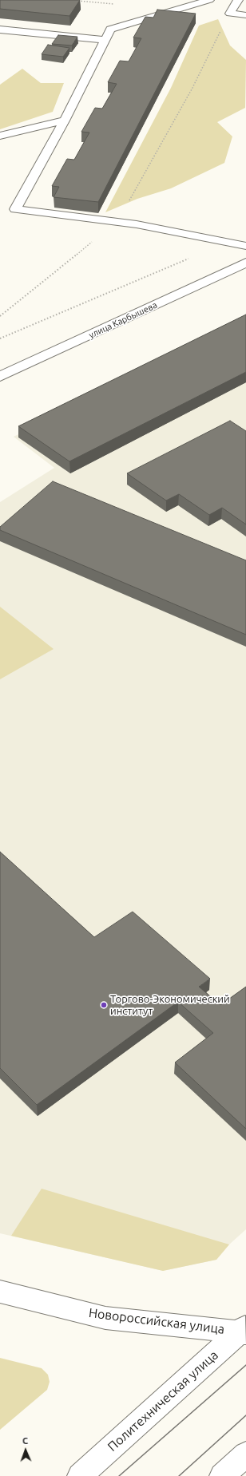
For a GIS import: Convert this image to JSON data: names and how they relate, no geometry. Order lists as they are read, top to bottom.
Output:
{
  "streets": {
    "main road": ["улица Карбышева", "Новороссийская улица", "Политехническая улица"]
  },
  "crossings": [
    ["Новороссийская улица", "Политехническая улица"]
  ],
  "places": ["Торгово-Экономический институт"],
  "north": "top"
}
